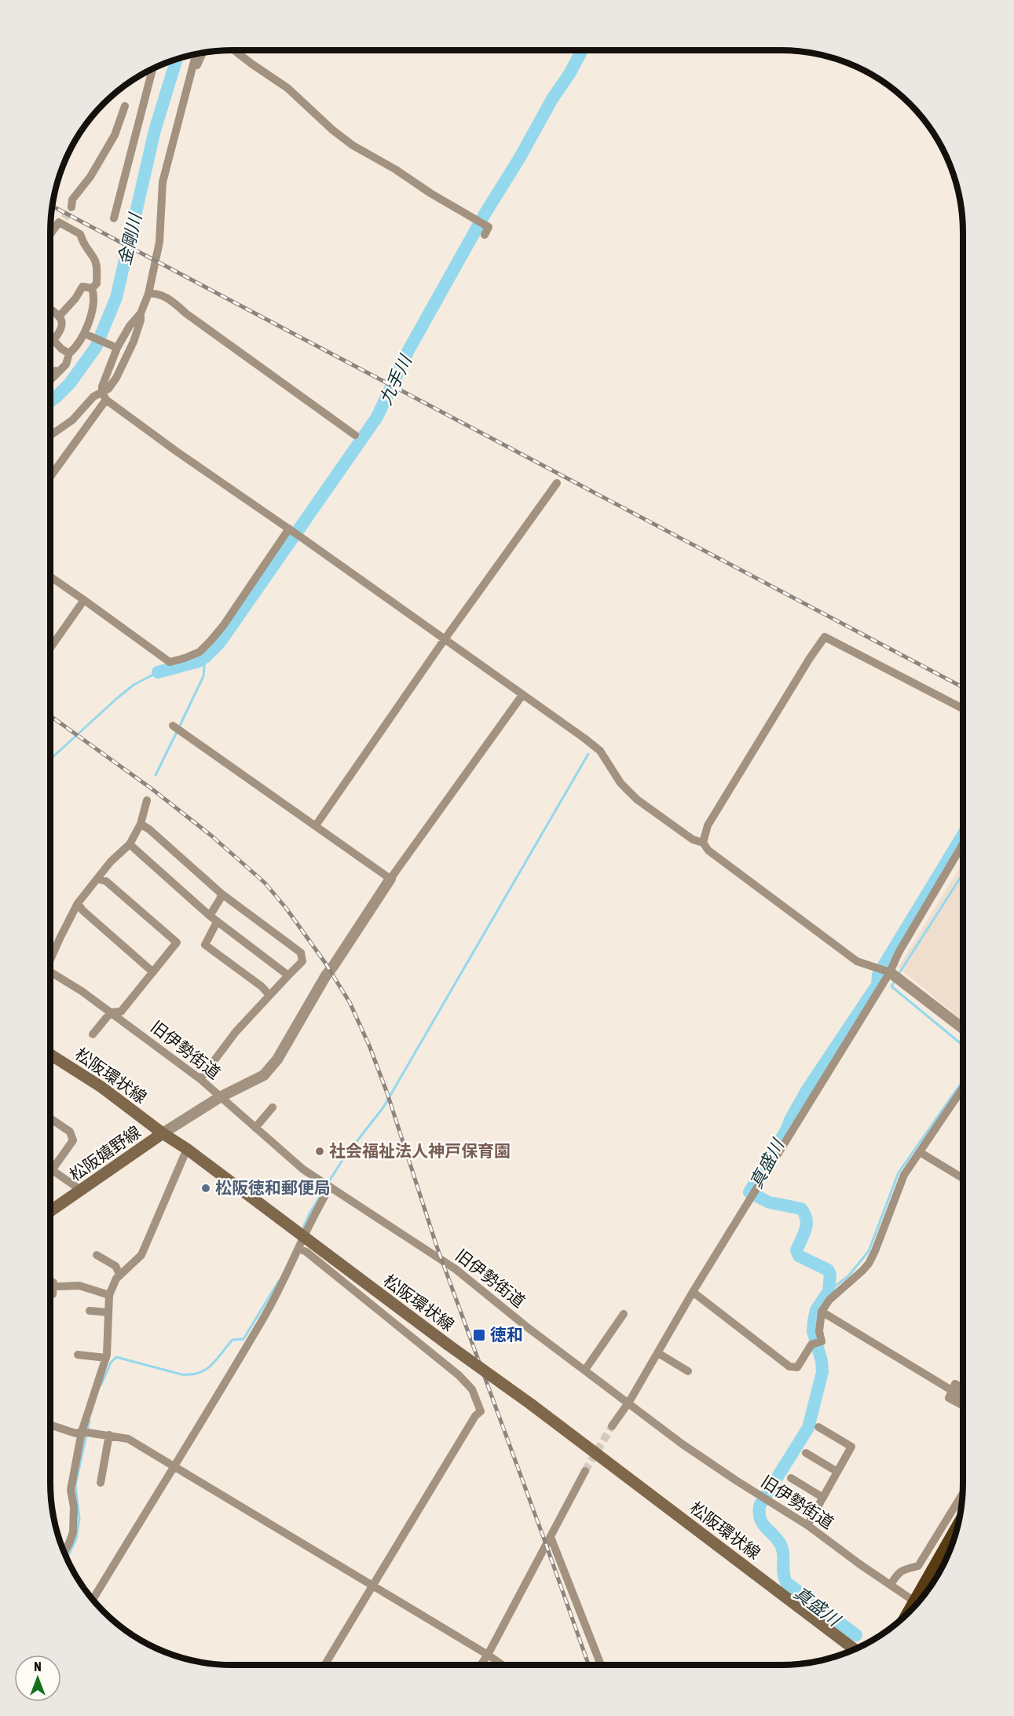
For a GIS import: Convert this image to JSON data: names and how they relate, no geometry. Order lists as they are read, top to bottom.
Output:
{
  "streets": {
    "main road": ["松阪環状線", "松阪嬉野線"],
    "street": ["旧伊勢街道"]
  },
  "crossings": [
    ["松阪環状線", "松阪嬉野線"]
  ],
  "water": ["金剛川", "九手川", "真盛川"],
  "places": {
    "other": ["社会福祉法人神戸保育園", "松阪徳和郵便局"],
    "transit": ["徳和"]
  },
  "north": "top"
}
